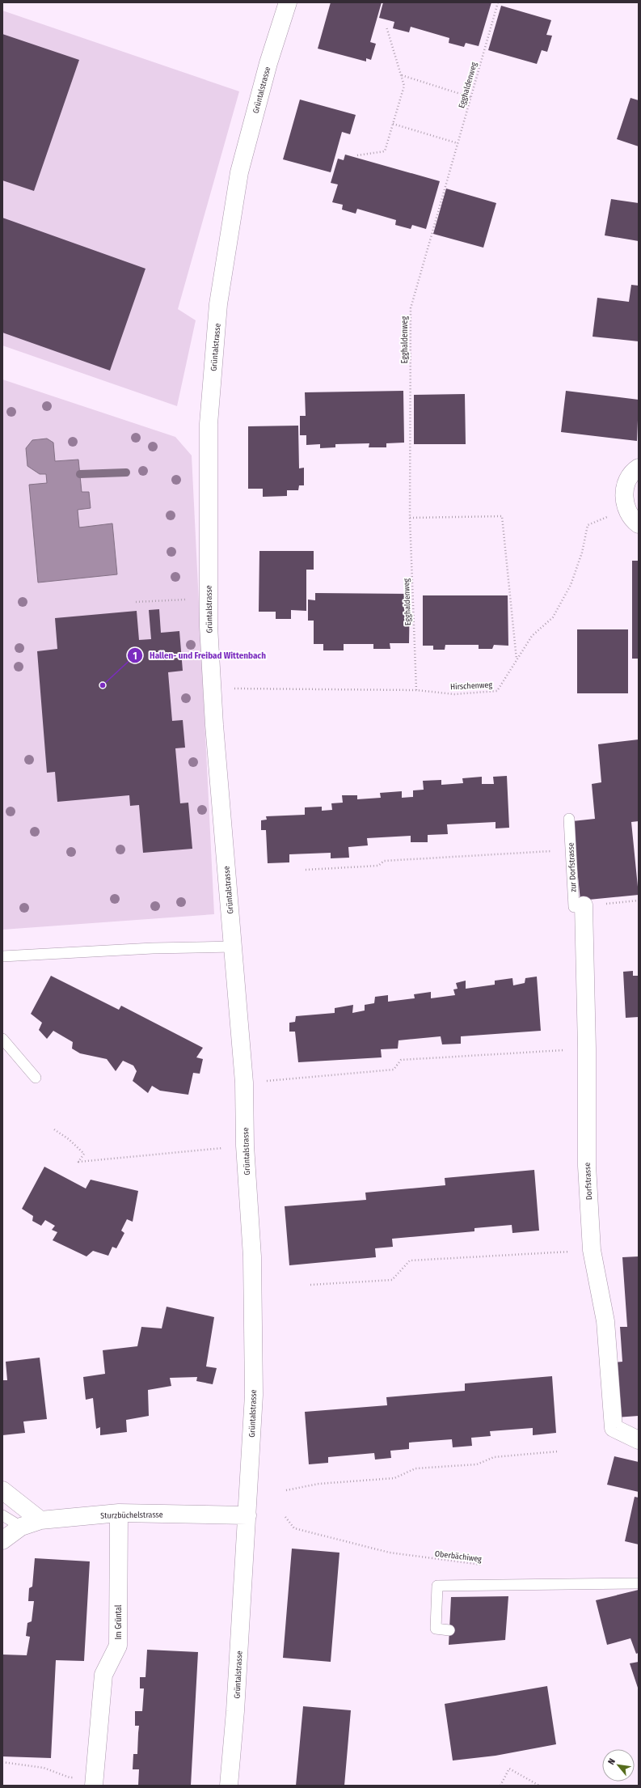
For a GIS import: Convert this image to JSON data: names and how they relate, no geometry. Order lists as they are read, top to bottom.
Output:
{
  "streets": {
    "street": [
      "Grüntalstrasse",
      "Dorfstrasse",
      "Sturzbüchelstrasse",
      "Im Grüntal"
    ],
    "lane": ["zur Dorfstrasse"],
    "path": ["Egghaldenweg", "Hirschenweg", "Oberbächiweg"]
  },
  "crossings": [
    ["Egghaldenweg", "Hirschenweg"],
    ["Grüntalstrasse", "Sturzbüchelstrasse"],
    ["zur Dorfstrasse", "Dorfstrasse"],
    ["Sturzbüchelstrasse", "Im Grüntal"]
  ],
  "places": ["Hallen- und Freibad Wittenbach"],
  "north": "top left"
}
